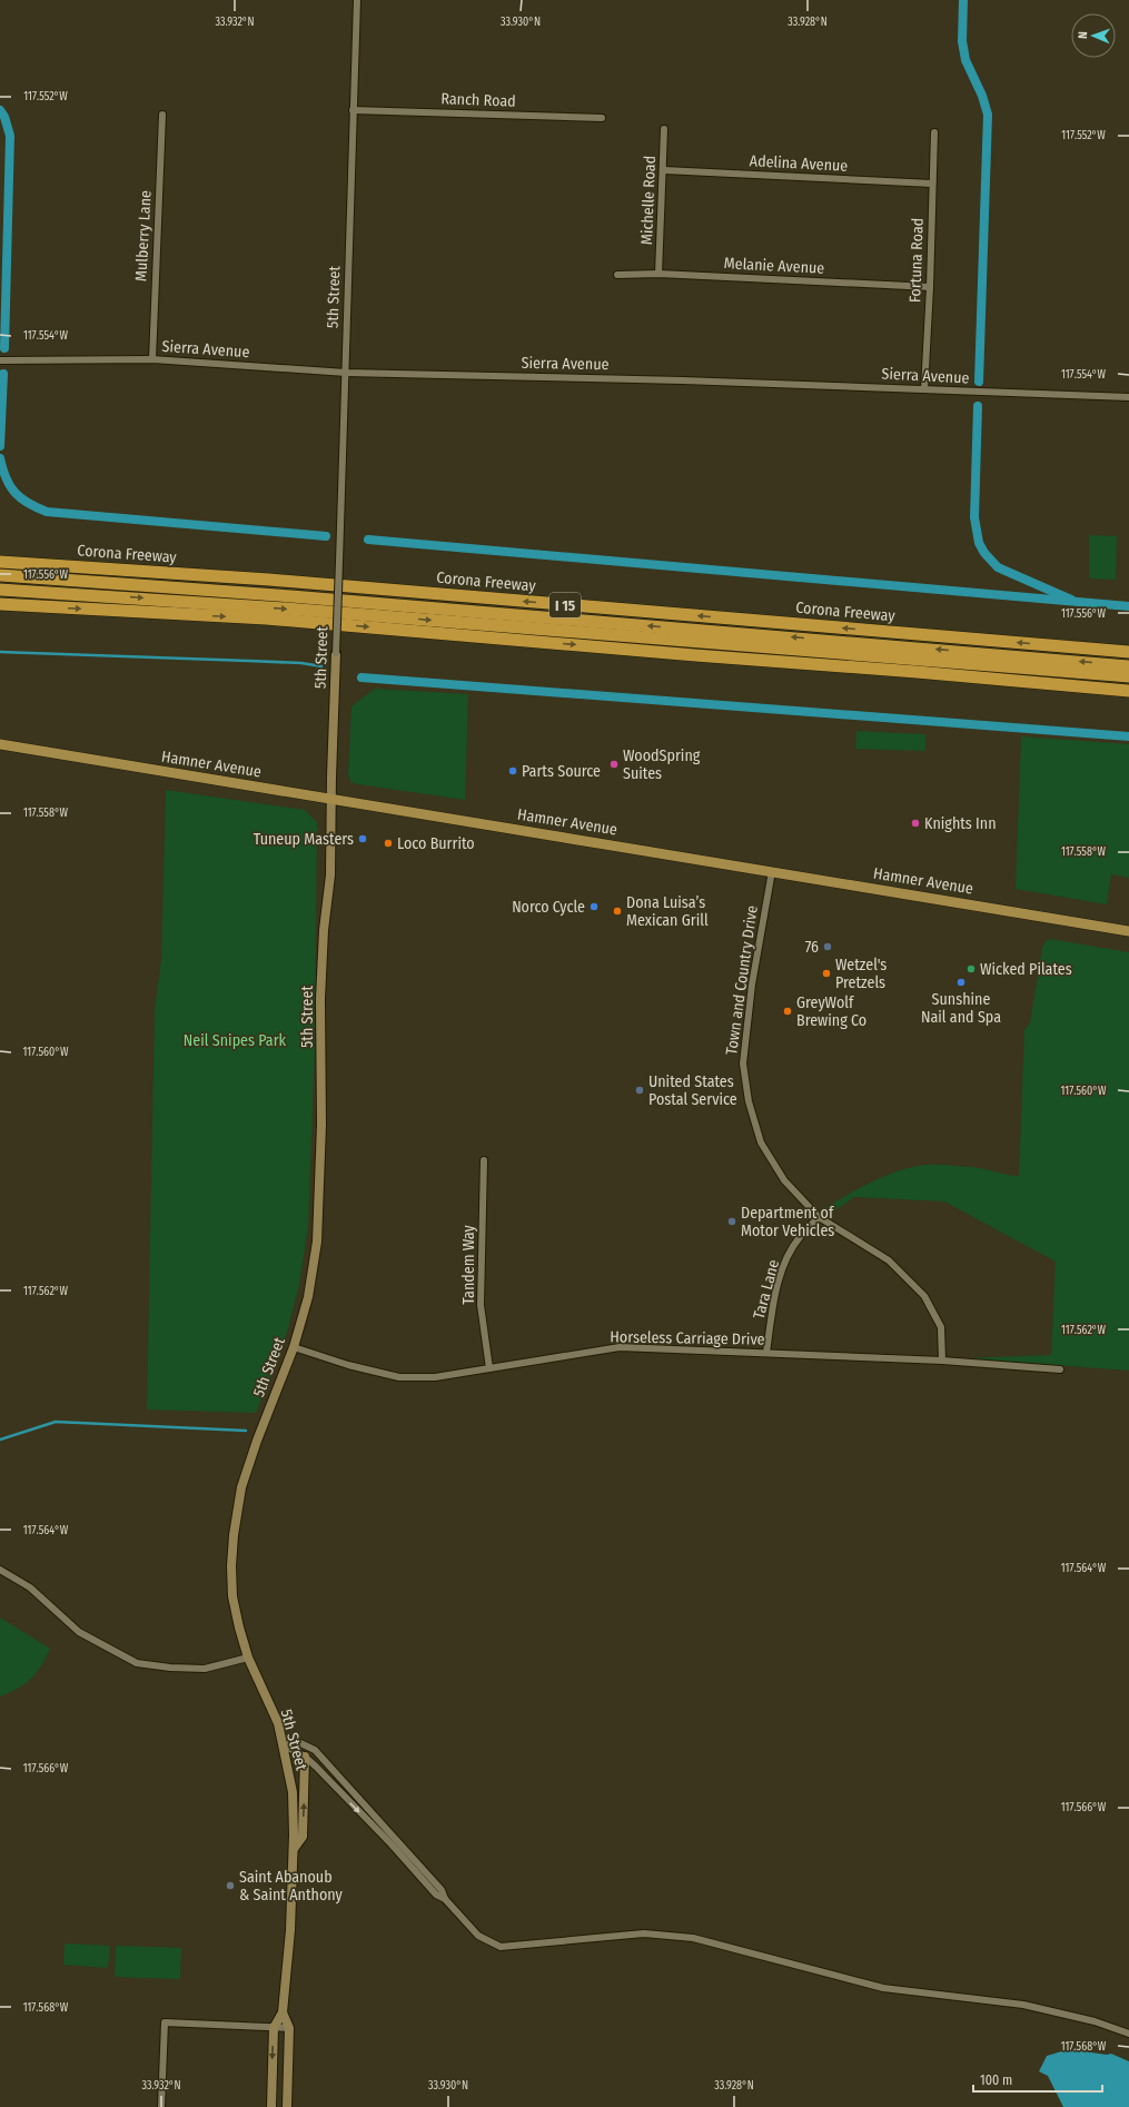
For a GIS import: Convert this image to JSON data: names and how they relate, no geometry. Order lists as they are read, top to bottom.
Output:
{
  "streets": {
    "highway": ["Corona Freeway", "I 15"],
    "main road": ["Hamner Avenue"],
    "street": [
      "Ranch Road",
      "Adelina Avenue",
      "Michelle Road",
      "Mulberry Lane",
      "Fortuna Road",
      "Melanie Avenue",
      "5th Street",
      "Sierra Avenue",
      "Town and Country Drive",
      "Tandem Way",
      "Tara Lane",
      "Horseless Carriage Drive"
    ]
  },
  "crossings": [
    ["Ranch Road", "5th Street"],
    ["Adelina Avenue", "Michelle Road"],
    ["Adelina Avenue", "Fortuna Road"],
    ["Michelle Road", "Melanie Avenue"],
    ["Mulberry Lane", "Sierra Avenue"],
    ["Fortuna Road", "Melanie Avenue"],
    ["Fortuna Road", "Sierra Avenue"],
    ["5th Street", "Sierra Avenue"],
    ["5th Street", "Hamner Avenue"],
    ["5th Street", "Horseless Carriage Drive"],
    ["Hamner Avenue", "Town and Country Drive"],
    ["Town and Country Drive", "Tara Lane"],
    ["Town and Country Drive", "Horseless Carriage Drive"],
    ["Tandem Way", "Horseless Carriage Drive"],
    ["Tara Lane", "Horseless Carriage Drive"]
  ],
  "parks": ["Neil Snipes Park"],
  "places": [
    "WoodSpring Suites",
    "Parts Source",
    "Knights Inn",
    "Tuneup Masters",
    "Loco Burrito",
    "Norco Cycle",
    "Dona Luisa’s Mexican Grill",
    "76",
    "Wicked Pilates",
    "Wetzel's Pretzels",
    "Sunshine Nail and Spa",
    "GreyWolf Brewing Co",
    "United States Postal Service",
    "Department of Motor Vehicles",
    "Saint Abanoub & Saint Anthony"
  ],
  "scale_bar": "100 m",
  "north": "left",
  "coordinates": [
    "33.932°N",
    "33.930°N",
    "33.928°N",
    "117.552°W",
    "117.554°W",
    "117.556°W",
    "117.558°W",
    "117.560°W",
    "117.562°W",
    "117.564°W",
    "117.566°W",
    "117.568°W"
  ]
}
